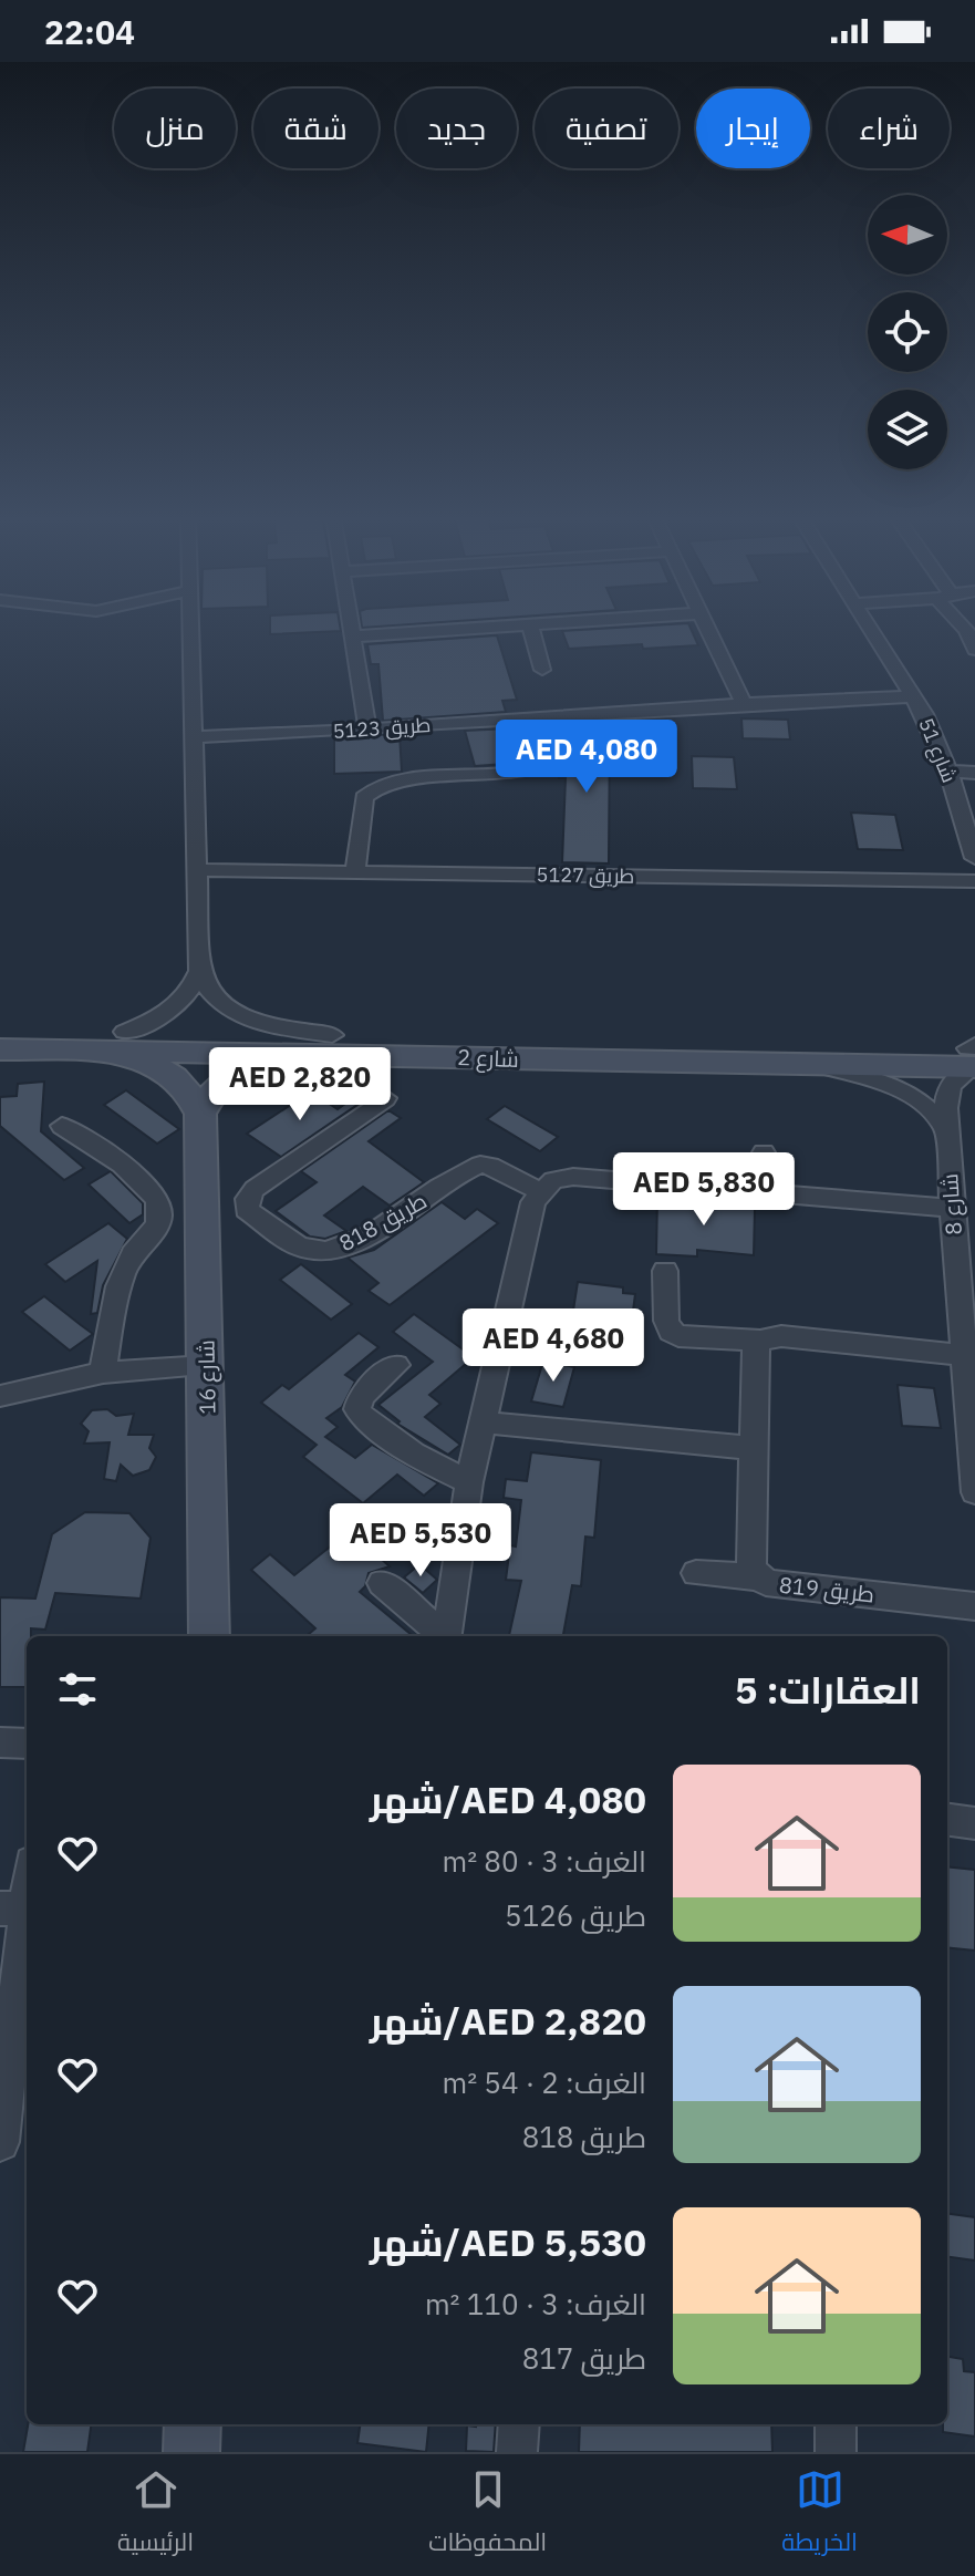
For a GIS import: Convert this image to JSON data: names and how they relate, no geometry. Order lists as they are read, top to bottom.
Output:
{
  "streets": {
    "main road": ["شارع 2", "شارع 16"],
    "street": [
      "طريق 5123",
      "شارع 51",
      "طريق 5127",
      "شارع 8",
      "طريق 818",
      "طريق 819"
    ]
  },
  "crossings": [
    ["طريق 5123", "شارع 51"],
    ["شارع 2", "شارع 8"]
  ],
  "north": "left",
  "page": {
    "status": "22:04",
    "chip": [
      "شراء",
      "إيجار",
      "تصفية",
      "جديد",
      "شقة",
      "منزل"
    ],
    "price": [
      "AED 4,080",
      "AED 2,820",
      "AED 5,830",
      "AED 4,680",
      "AED 5,530"
    ],
    "heading": "العقارات: 5",
    "list": [
      {
        "name": "AED 4,080/شهر",
        "note": "الغرف: 3 · 80 m² · طريق 5126"
      },
      {
        "name": "AED 2,820/شهر",
        "note": "الغرف: 2 · 54 m² · طريق 818"
      },
      {
        "name": "AED 5,530/شهر",
        "note": "الغرف: 3 · 110 m² · طريق 817"
      }
    ],
    "tabs": ["الخريطة", "المحفوظات", "الرئيسية"]
  }
}
